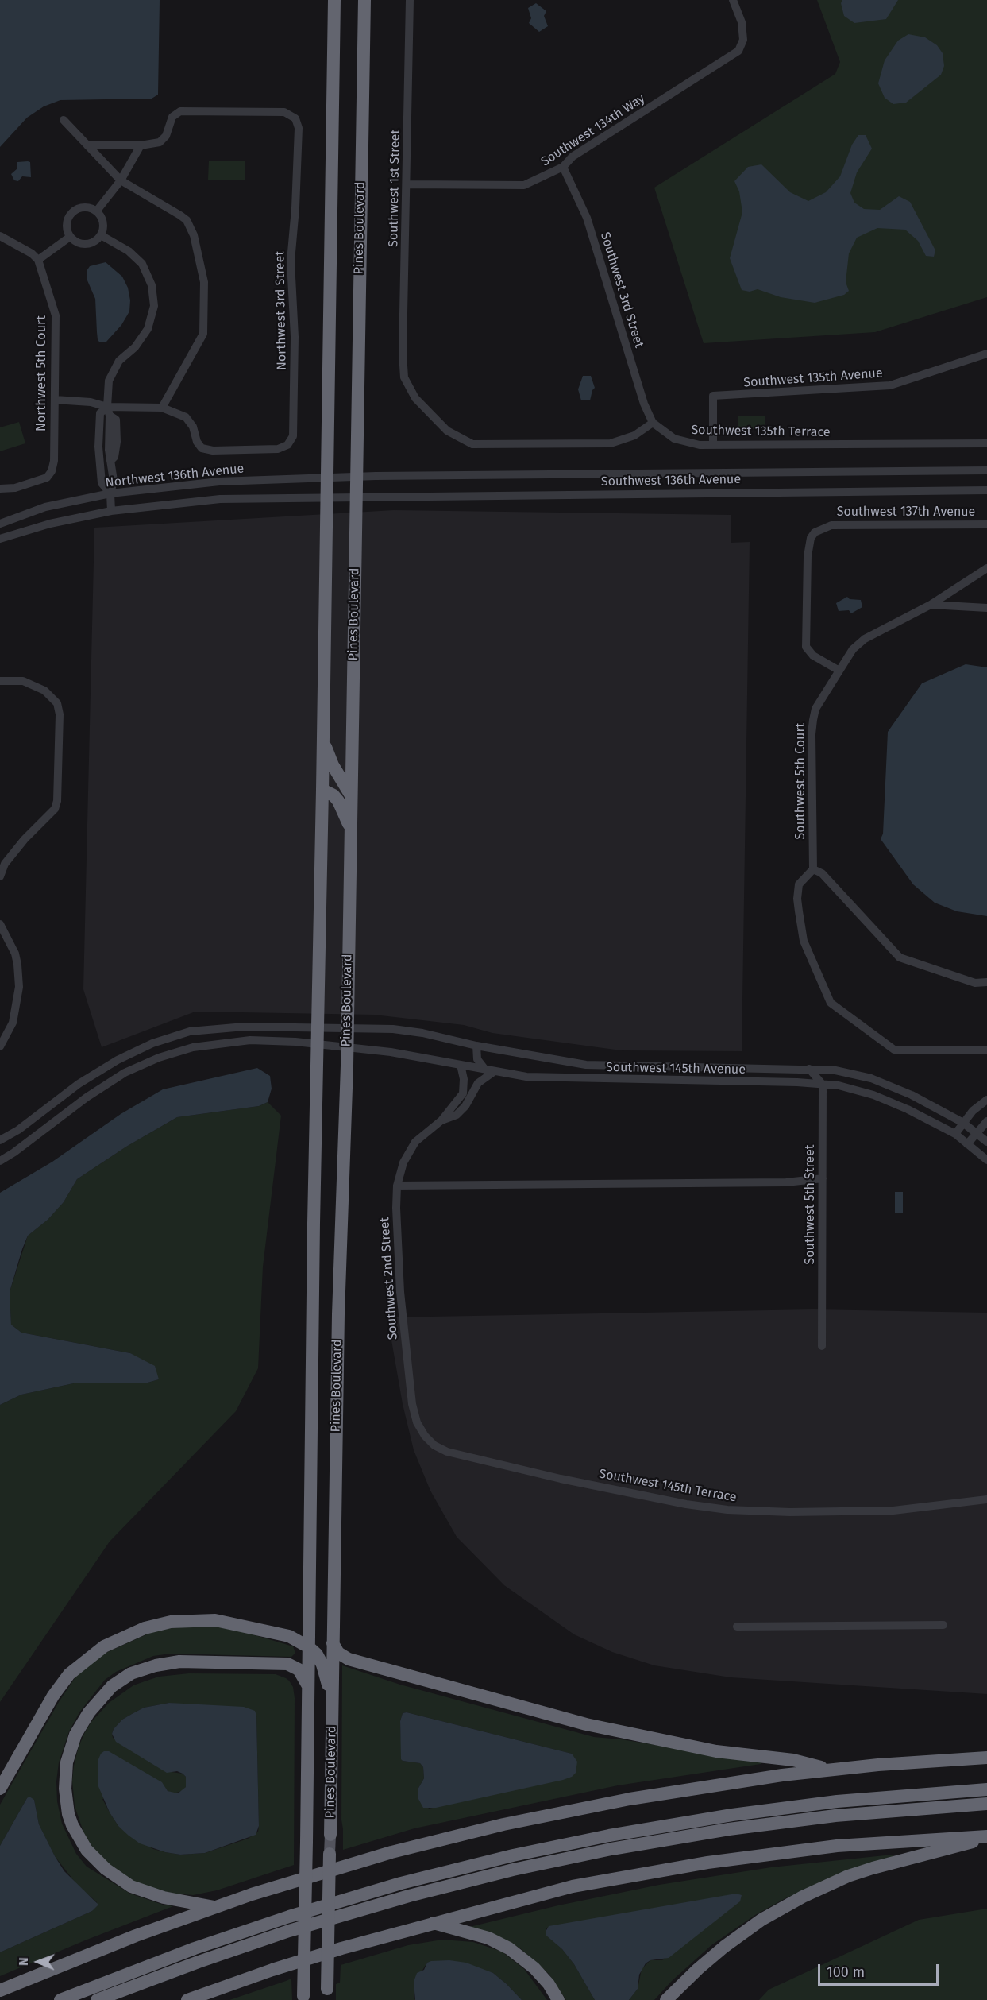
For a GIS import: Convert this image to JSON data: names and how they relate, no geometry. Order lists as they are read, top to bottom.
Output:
{
  "streets": {
    "highway": ["Pines Boulevard"],
    "street": [
      "Southwest 134th Way",
      "Southwest 1st Street",
      "Southwest 3rd Street",
      "Northwest 3rd Street",
      "Northwest 5th Court",
      "Southwest 135th Avenue",
      "Southwest 135th Terrace",
      "Northwest 136th Avenue",
      "Southwest 136th Avenue",
      "Southwest 137th Avenue",
      "Southwest 5th Court",
      "Southwest 145th Avenue",
      "Southwest 5th Street",
      "Southwest 2nd Street",
      "Southwest 145th Terrace"
    ]
  },
  "crossings": [
    ["Southwest 134th Way", "Southwest 1st Street"],
    ["Southwest 134th Way", "Southwest 3rd Street"],
    ["Southwest 1st Street", "Southwest 3rd Street"],
    ["Southwest 1st Street", "Southwest 135th Terrace"],
    ["Pines Boulevard", "Northwest 136th Avenue"],
    ["Pines Boulevard", "Southwest 136th Avenue"],
    ["Pines Boulevard", "Southwest 145th Avenue"],
    ["Southwest 3rd Street", "Southwest 135th Terrace"],
    ["Southwest 135th Avenue", "Southwest 135th Terrace"],
    ["Northwest 136th Avenue", "Southwest 136th Avenue"],
    ["Southwest 137th Avenue", "Southwest 5th Court"],
    ["Southwest 145th Avenue", "Southwest 5th Street"],
    ["Southwest 145th Avenue", "Southwest 2nd Street"],
    ["Southwest 2nd Street", "Southwest 145th Terrace"]
  ],
  "scale_bar": "100 m",
  "north": "left"
}
